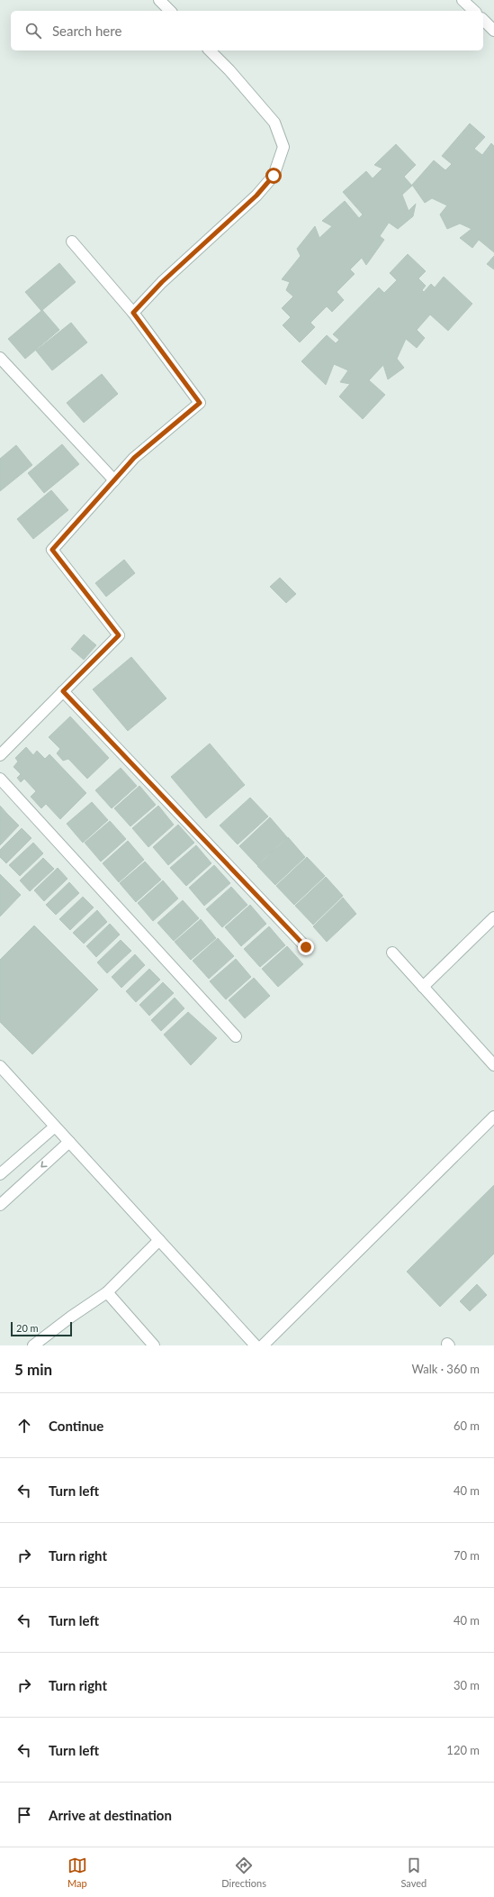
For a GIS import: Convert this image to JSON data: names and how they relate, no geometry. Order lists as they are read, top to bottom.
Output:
{
  "scale_bar": "20 m",
  "page": {
    "search": "Search here",
    "scale": "20 m",
    "heading": ["5 min", "Walk · 360 m"],
    "list": [
      ["Continue", "60 m"],
      ["Turn left", "40 m"],
      ["Turn right", "70 m"],
      ["Turn left", "40 m"],
      ["Turn right", "30 m"],
      ["Turn left", "120 m"],
      "Arrive at destination"
    ],
    "nav": ["Map", "Directions", "Saved"]
  }
}
